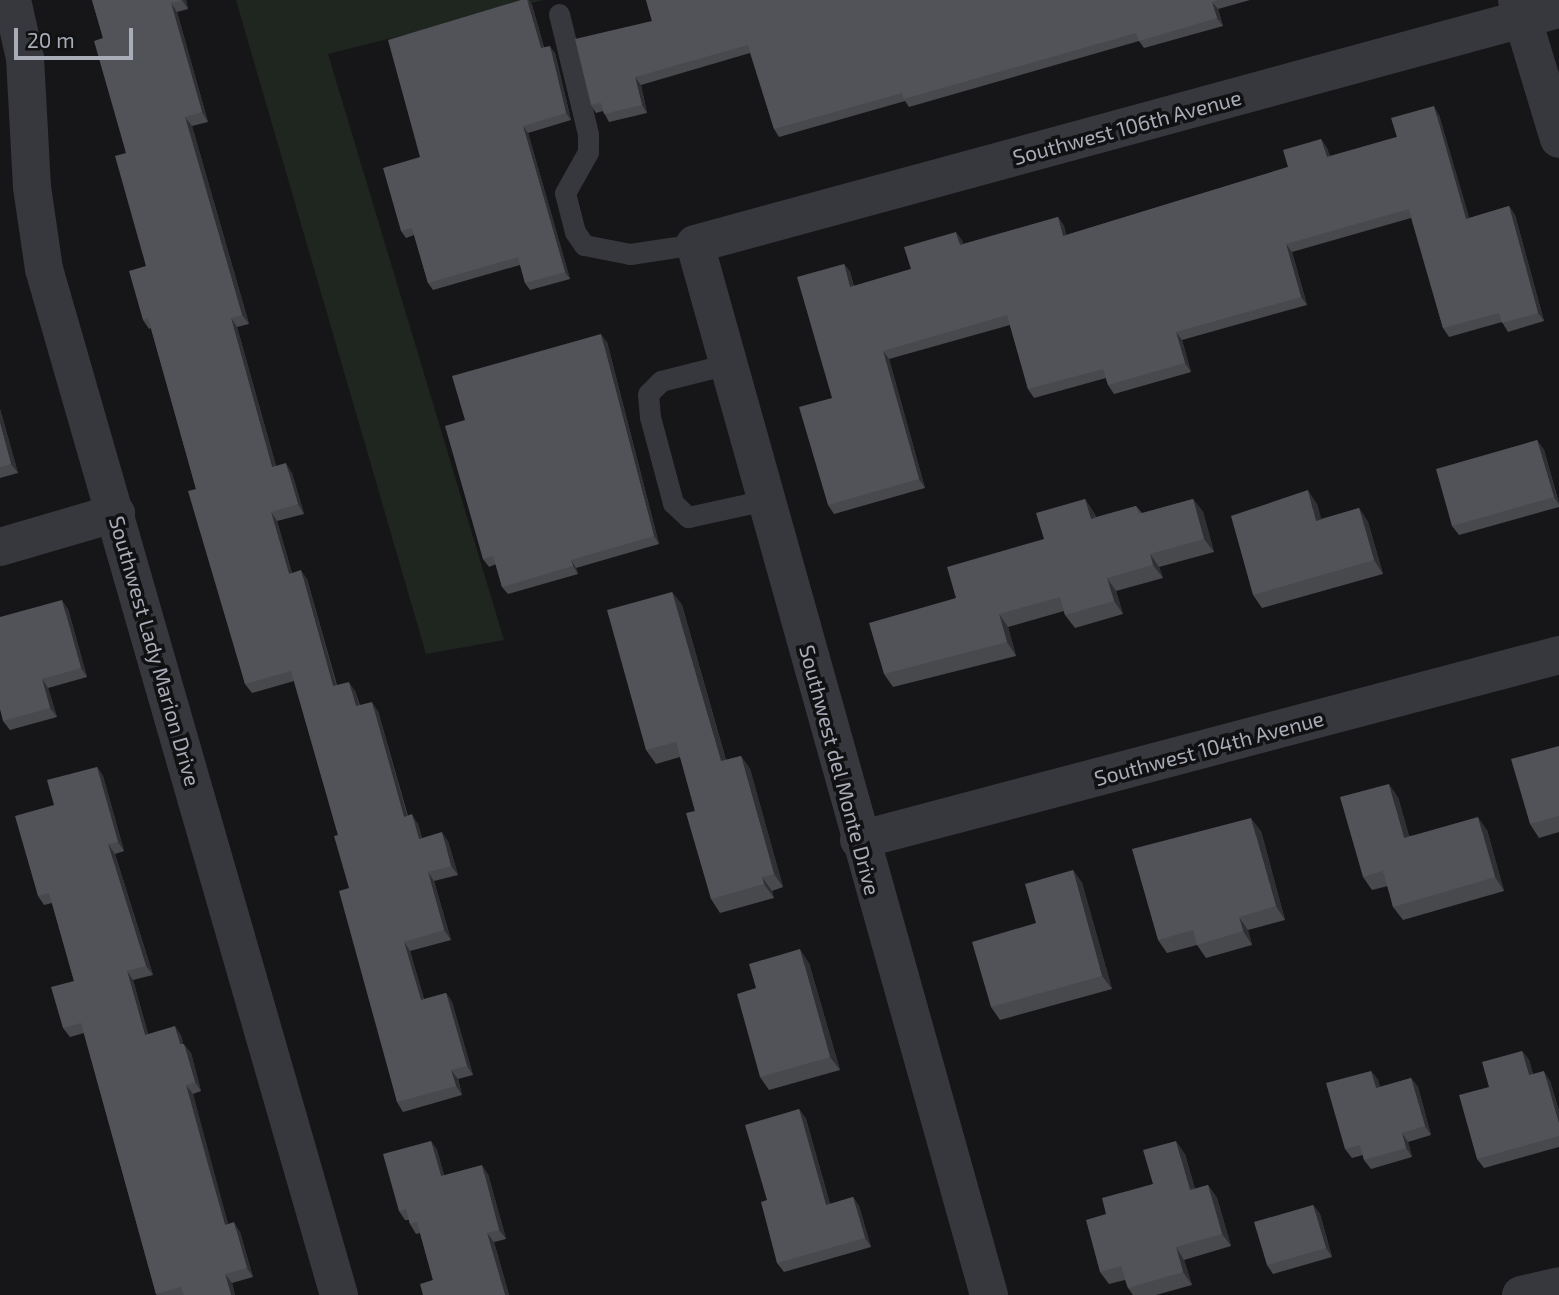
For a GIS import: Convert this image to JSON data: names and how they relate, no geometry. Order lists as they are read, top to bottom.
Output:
{
  "streets": {
    "street": [
      "Southwest 106th Avenue",
      "Southwest Lady Marion Drive",
      "Southwest 104th Avenue",
      "Southwest del Monte Drive"
    ]
  },
  "crossings": [
    ["Southwest 106th Avenue", "Southwest del Monte Drive"],
    ["Southwest 104th Avenue", "Southwest del Monte Drive"]
  ],
  "scale_bar": "20 m"
}
